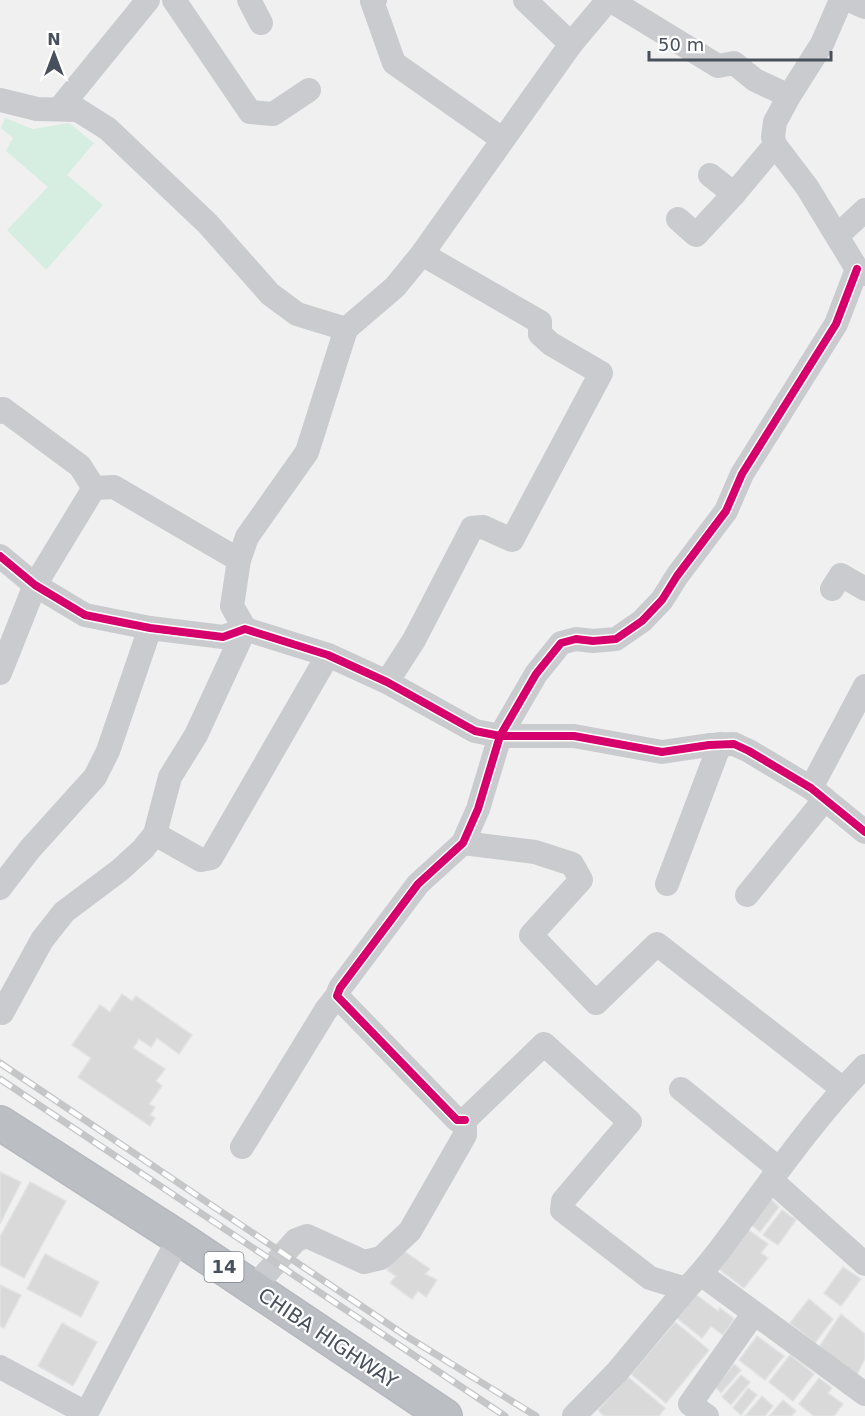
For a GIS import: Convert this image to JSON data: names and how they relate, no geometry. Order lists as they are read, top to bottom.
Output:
{
  "streets": {
    "highway": ["14", "CHIBA HIGHWAY"]
  },
  "scale_bar": "50 m",
  "north": "top"
}
